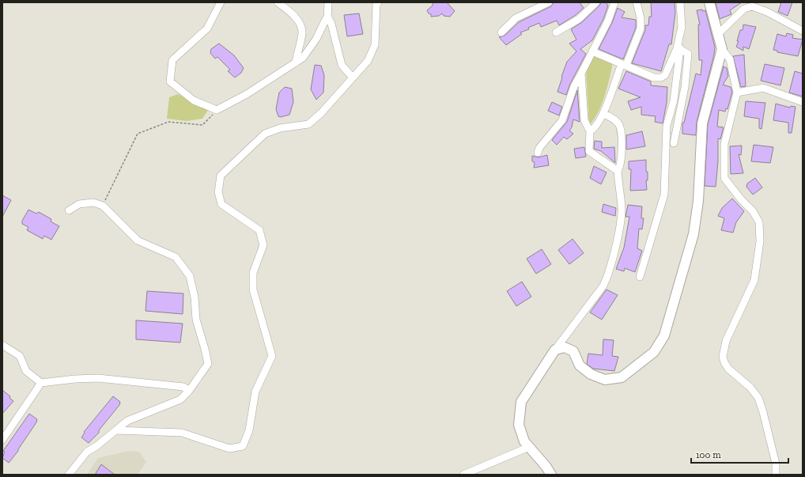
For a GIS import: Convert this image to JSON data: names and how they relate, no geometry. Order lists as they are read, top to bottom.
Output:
{
  "scale_bar": "100 m"
}
